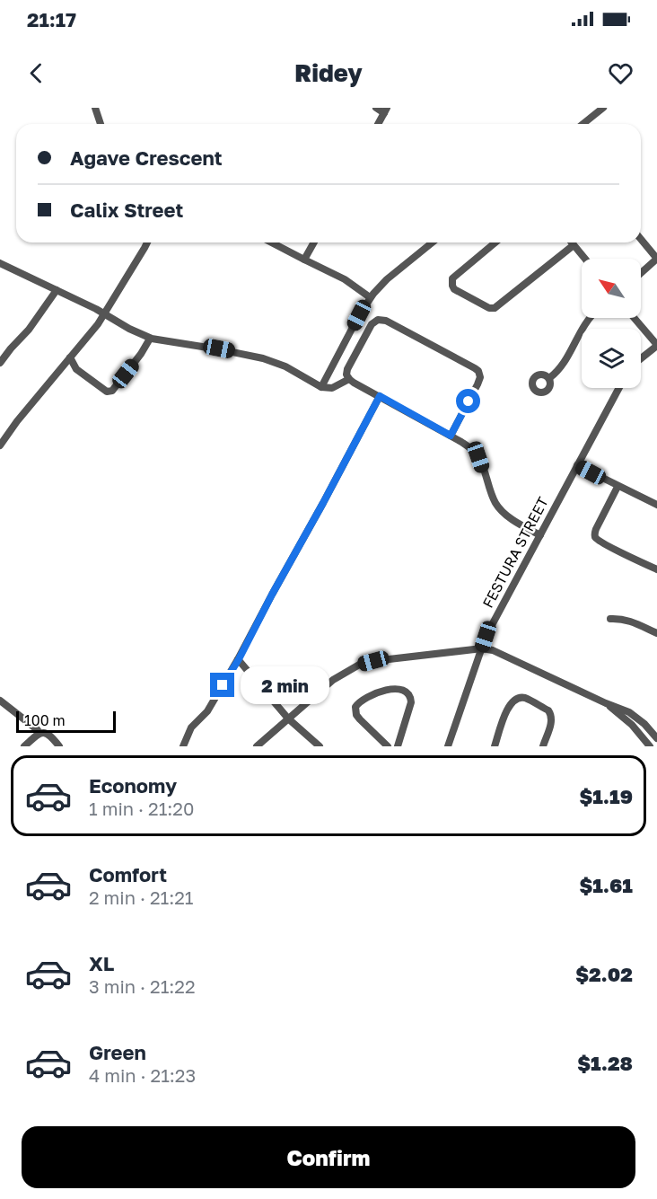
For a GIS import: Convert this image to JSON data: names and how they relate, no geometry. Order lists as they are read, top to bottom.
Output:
{
  "streets": {
    "street": ["FESTURA STREET"]
  },
  "scale_bar": "100 m",
  "north": "top left",
  "page": {
    "status": "21:17",
    "header": "Ridey",
    "banner": ["Agave Crescent", "Calix Street"],
    "bubble": "2 min",
    "scale": "100 m",
    "list": [
      {
        "name": "Economy",
        "note": "1 min · 21:20",
        "value": "$1.19"
      },
      {
        "name": "Comfort",
        "note": "2 min · 21:21",
        "value": "$1.61"
      },
      {
        "name": "XL",
        "note": "3 min · 21:22",
        "value": "$2.02"
      },
      {
        "name": "Green",
        "note": "4 min · 21:23",
        "value": "$1.28"
      }
    ],
    "buttons": "Confirm"
  }
}
